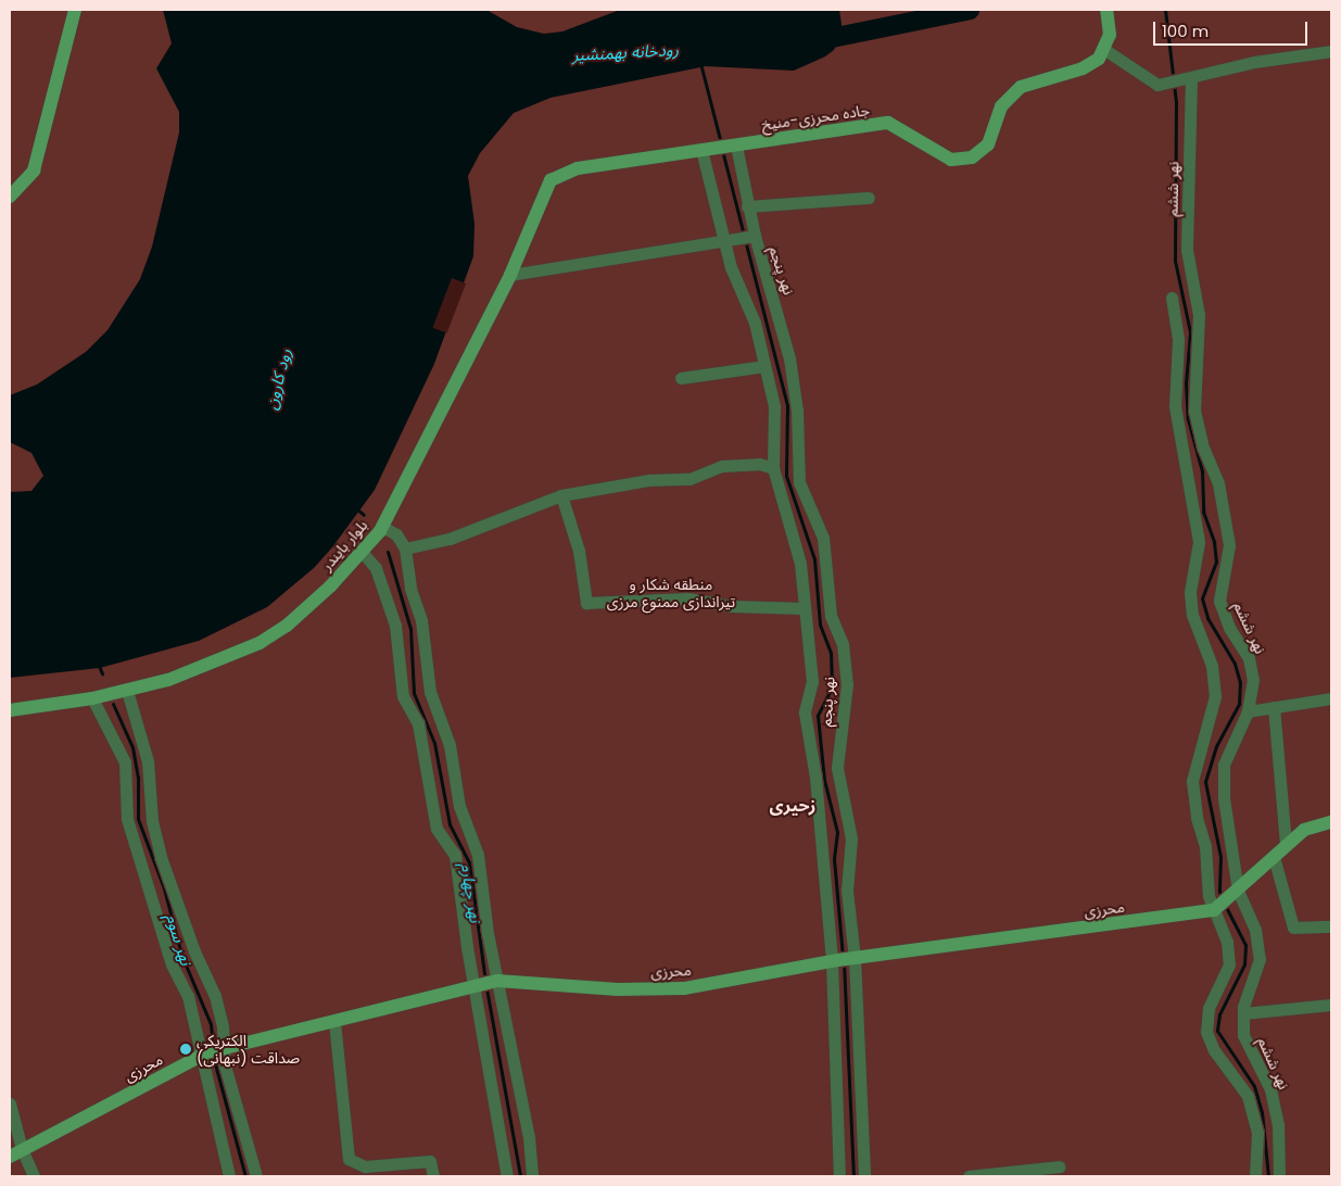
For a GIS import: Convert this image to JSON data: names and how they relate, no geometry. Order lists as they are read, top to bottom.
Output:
{
  "streets": {
    "street": [
      "جاده محرزی-منیخ",
      "نهر ششم",
      "نهر پنجم",
      "بلوار بایندر",
      "محرزی"
    ]
  },
  "crossings": [
    ["جاده محرزی-منیخ", "نهر پنجم"],
    ["جاده محرزی-منیخ", "بلوار بایندر"],
    ["نهر پنجم", "بلوار بایندر"],
    ["نهر پنجم", "محرزی"]
  ],
  "districts": ["زحیری"],
  "water": [
    "رودخانه بهمنشیر",
    "رود کارون",
    "نهر چهارم",
    "نهر سوم"
  ],
  "parks": ["منطقه شکار و تیراندازی ممنوع مرزی"],
  "places": ["الکتریکی صداقت (نبهانی)"],
  "scale_bar": "100 m"
}
